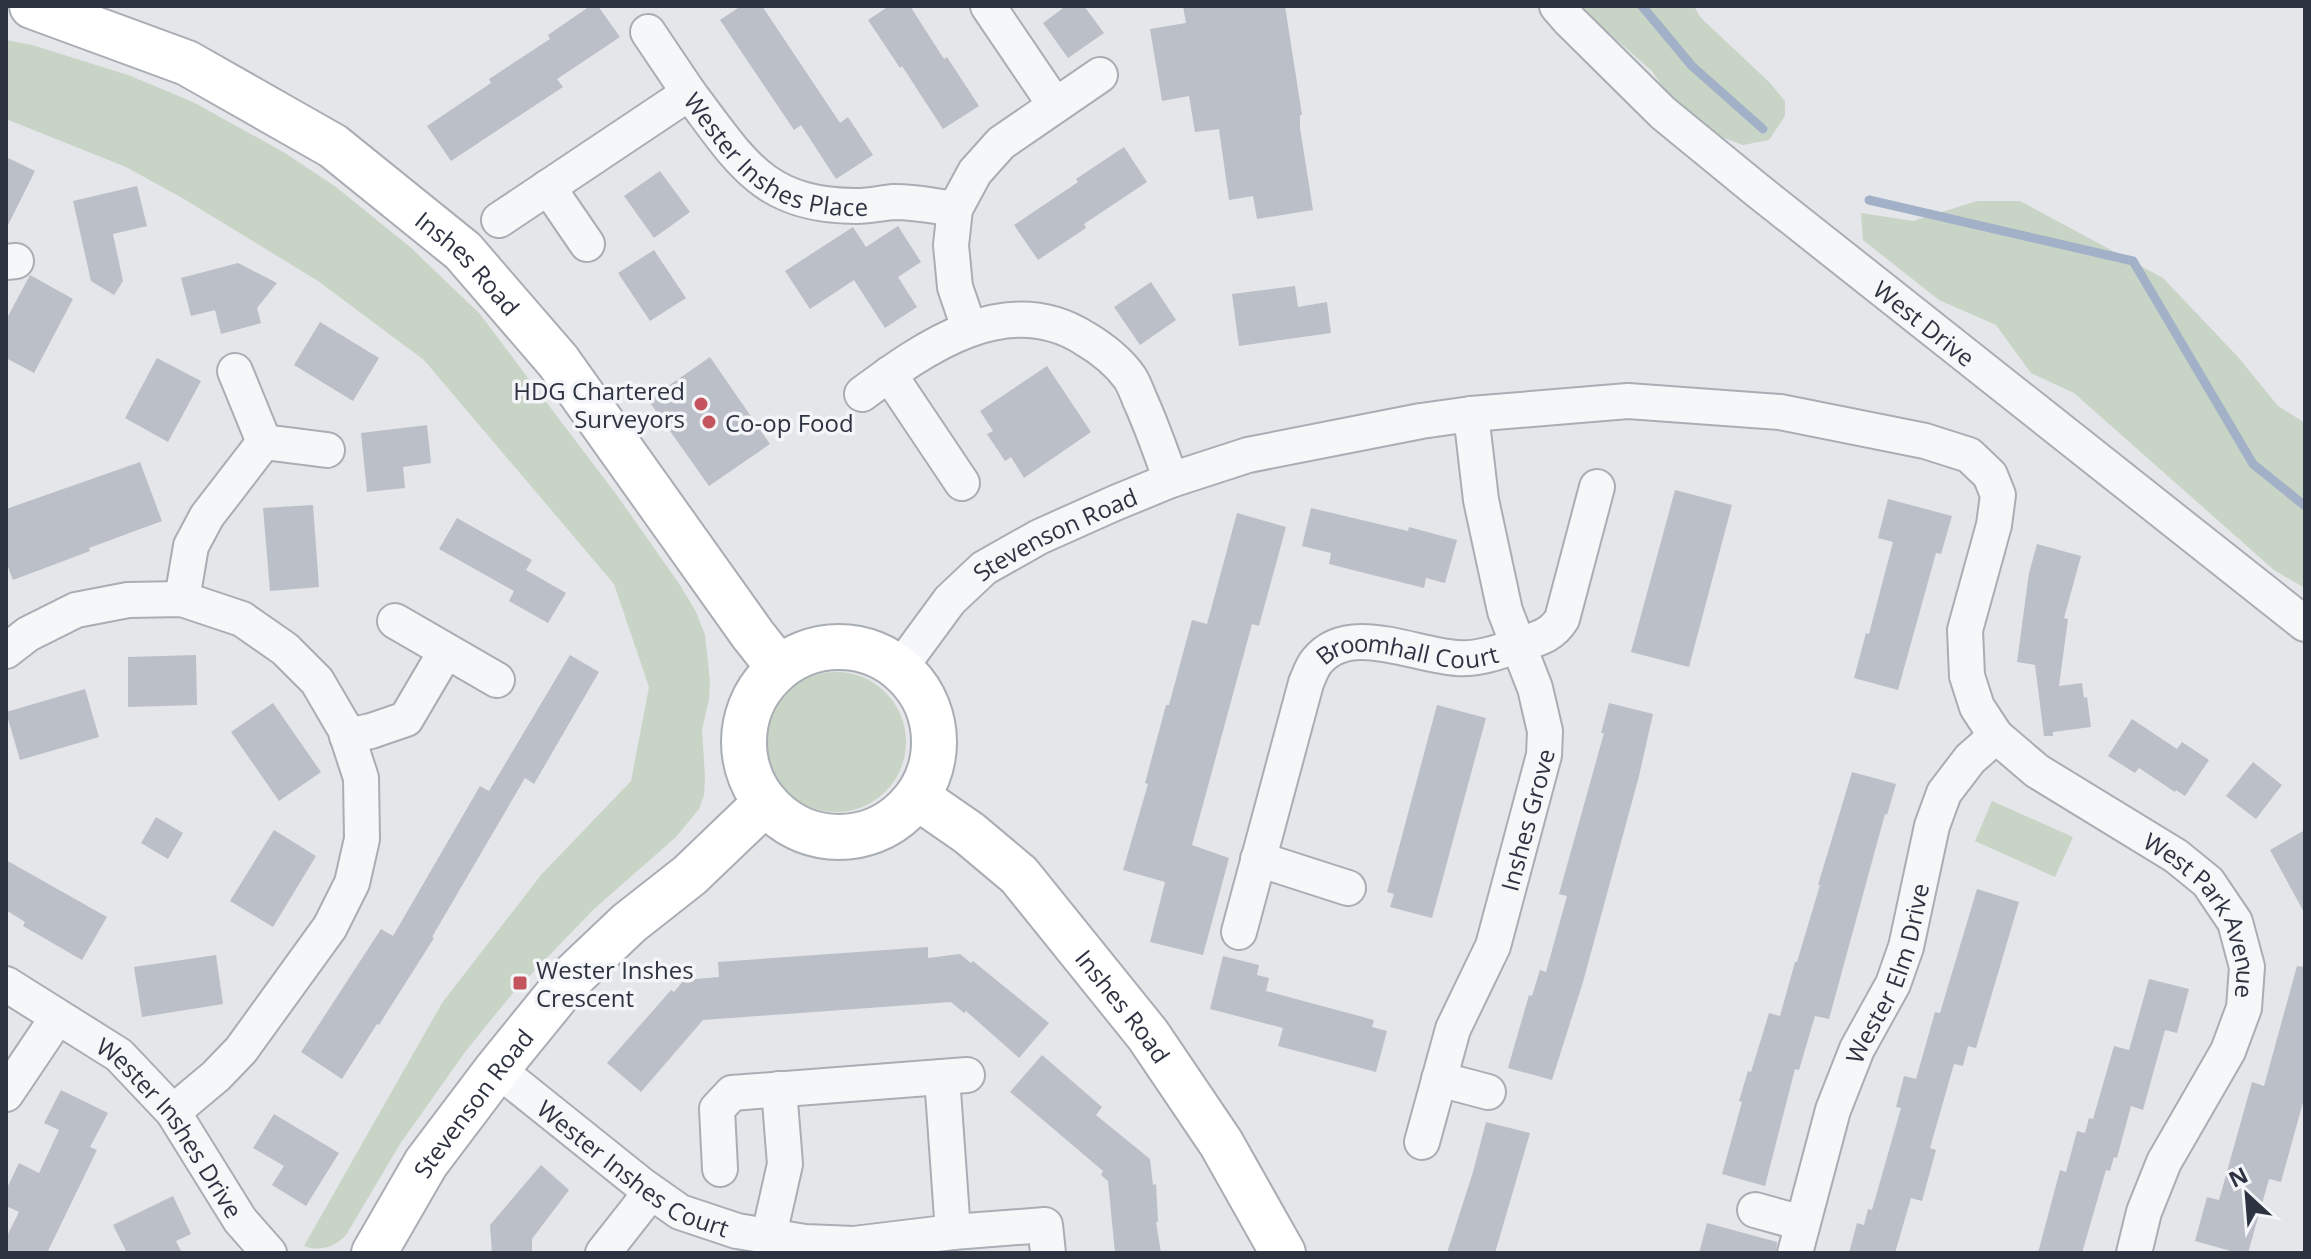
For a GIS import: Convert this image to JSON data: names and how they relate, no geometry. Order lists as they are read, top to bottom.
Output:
{
  "streets": {
    "street": [
      "Wester Inshes Place",
      "Inshes Road",
      "West Drive",
      "Stevenson Road",
      "Broomhall Court",
      "Inshes Grove",
      "West Park Avenue",
      "Wester Elm Drive",
      "Wester Inshes Drive",
      "Wester Inshes Court"
    ]
  },
  "crossings": [
    ["Inshes Road", "Stevenson Road"],
    ["Stevenson Road", "Inshes Grove"],
    ["Stevenson Road", "West Park Avenue"],
    ["Stevenson Road", "Wester Inshes Court"],
    ["Broomhall Court", "Inshes Grove"],
    ["Inshes Grove", "West Park Avenue"],
    ["West Park Avenue", "Wester Elm Drive"]
  ],
  "places": {
    "other": ["HDG Chartered Surveyors", "Co-op Food"],
    "transit": ["Wester Inshes Crescent"]
  },
  "north": "top left"
}
